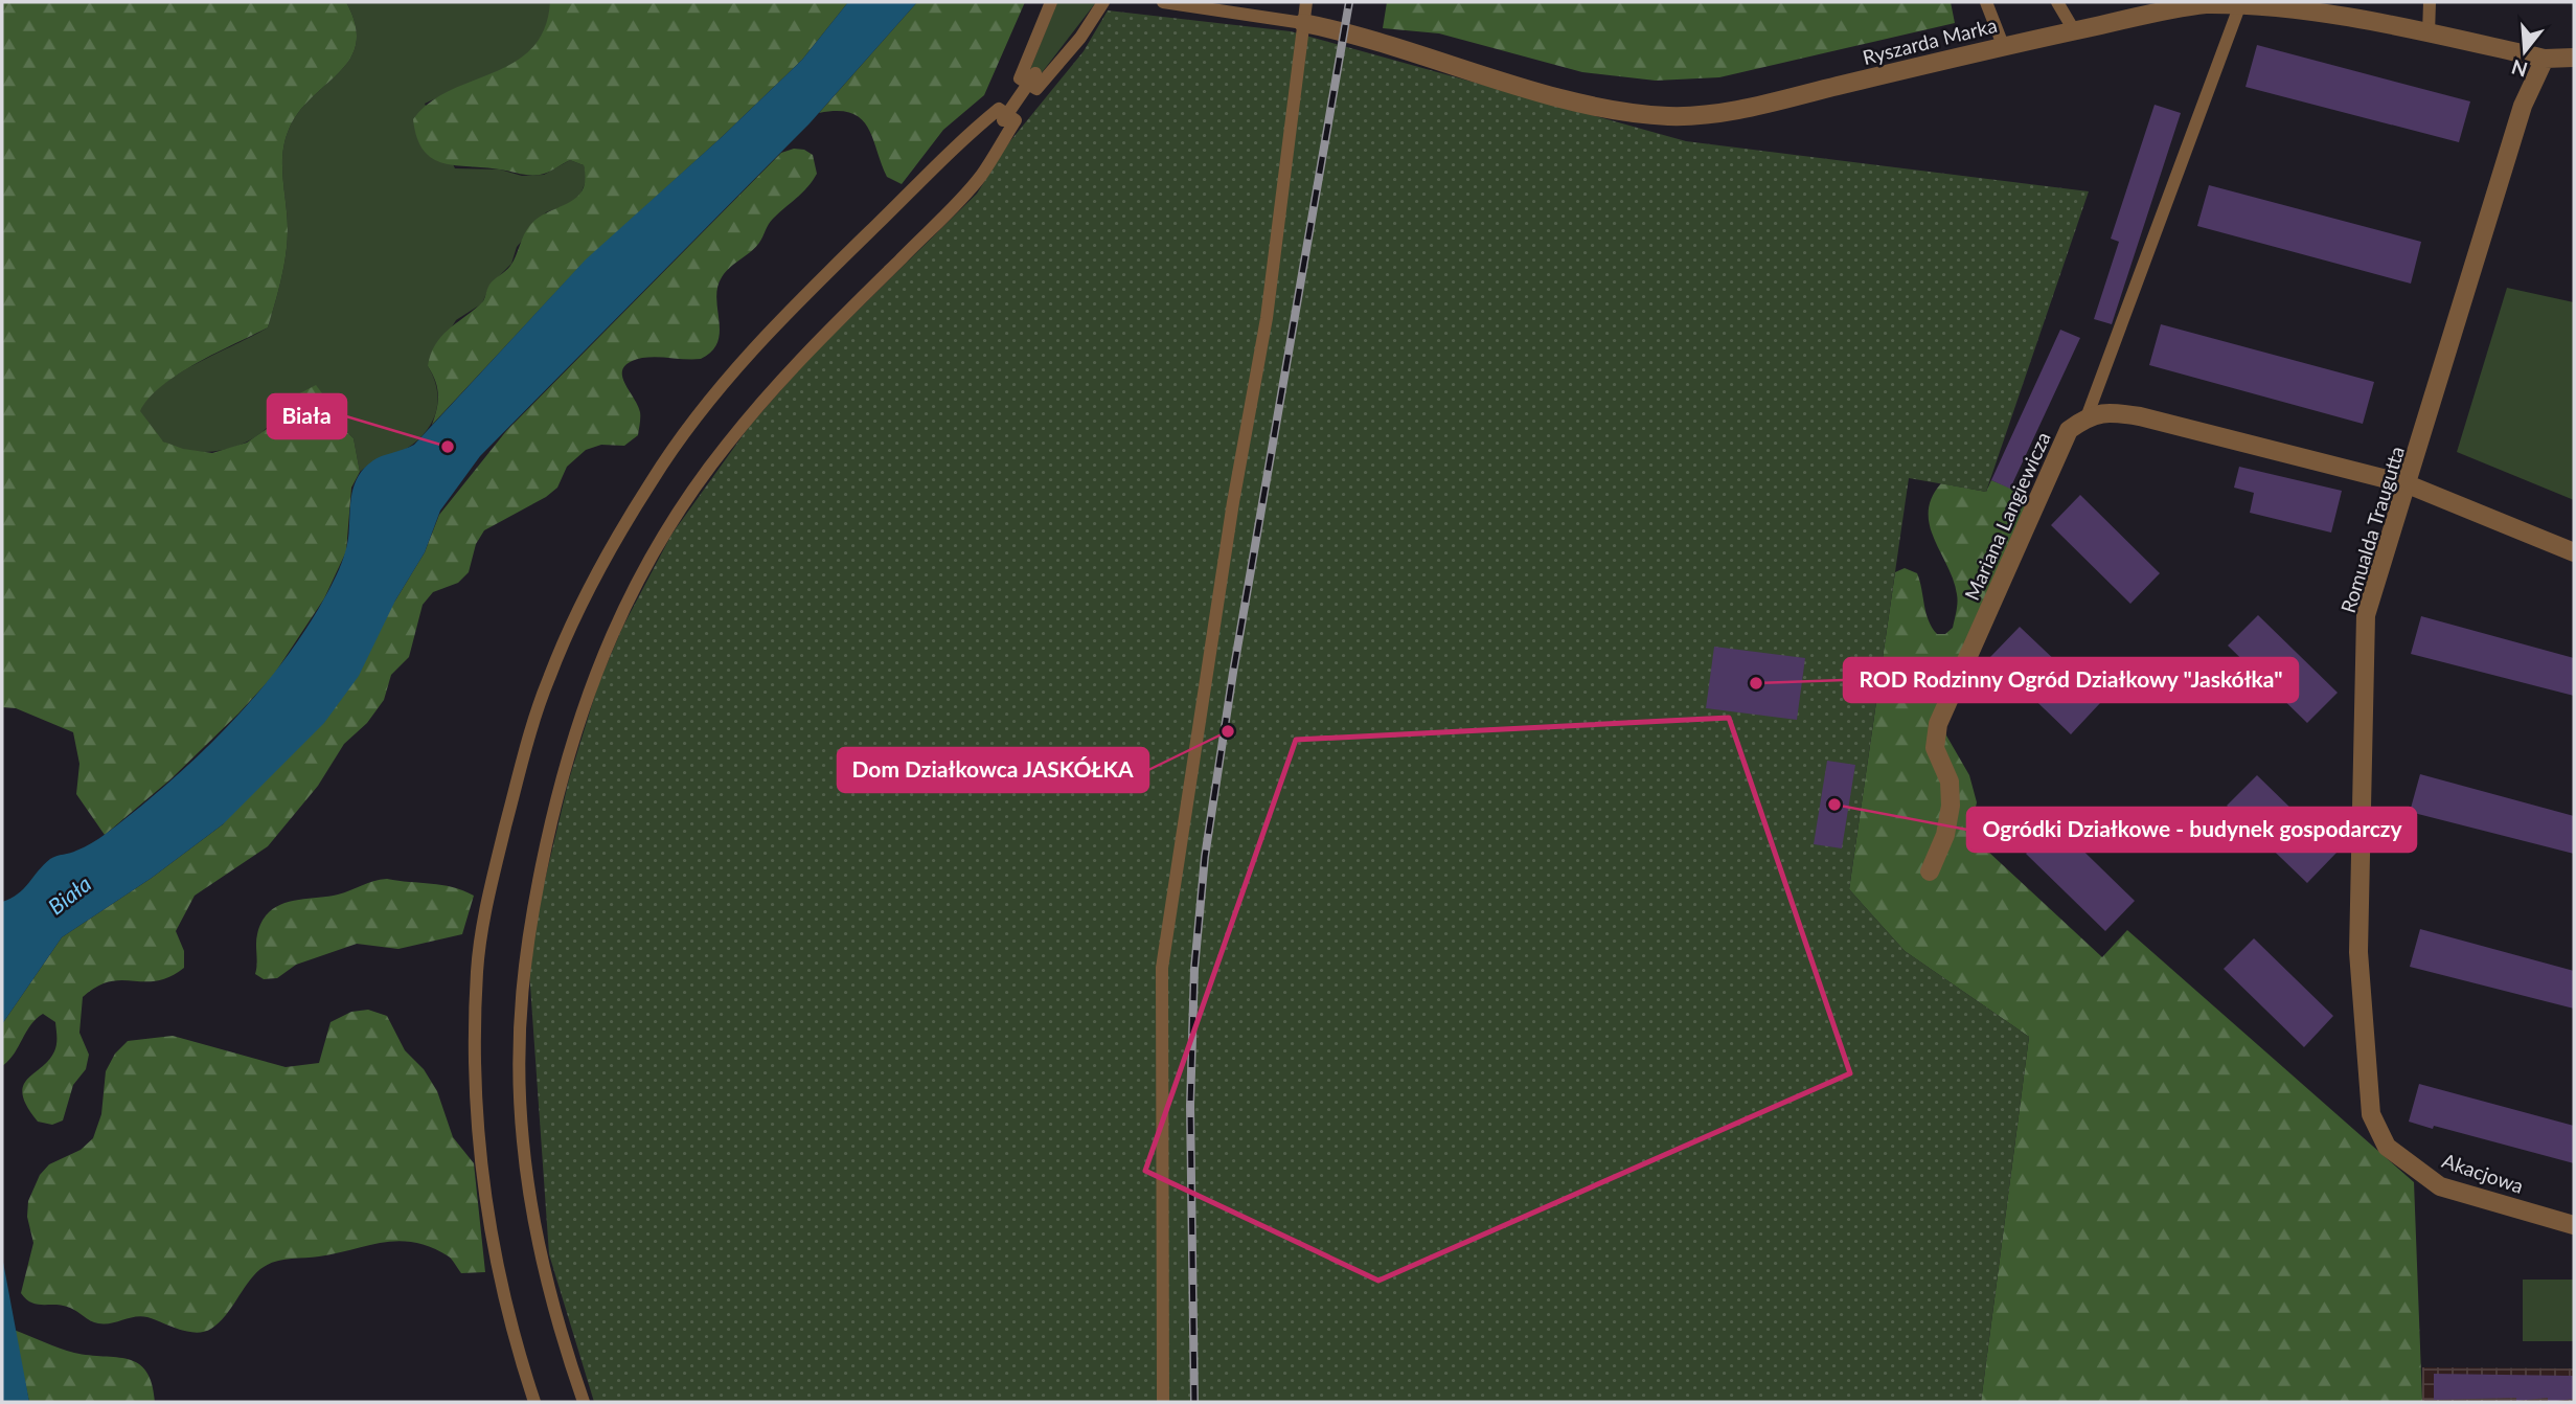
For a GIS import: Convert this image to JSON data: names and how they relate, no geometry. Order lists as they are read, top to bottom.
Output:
{
  "streets": {
    "street": [
      "Ryszarda Marka",
      "Mariana Langiewicza",
      "Romualda Traugutta",
      "Akacjowa"
    ]
  },
  "crossings": [
    ["Ryszarda Marka", "Romualda Traugutta"],
    ["Romualda Traugutta", "Akacjowa"]
  ],
  "water": ["Biała"],
  "places": [
    "Biała",
    "ROD Rodzinny Ogród Działkowy \"Jaskółka\"",
    "Dom Działkowca JASKÓŁKA",
    "Ogródki Działkowe - budynek gospodarczy"
  ],
  "north": "bottom"
}
